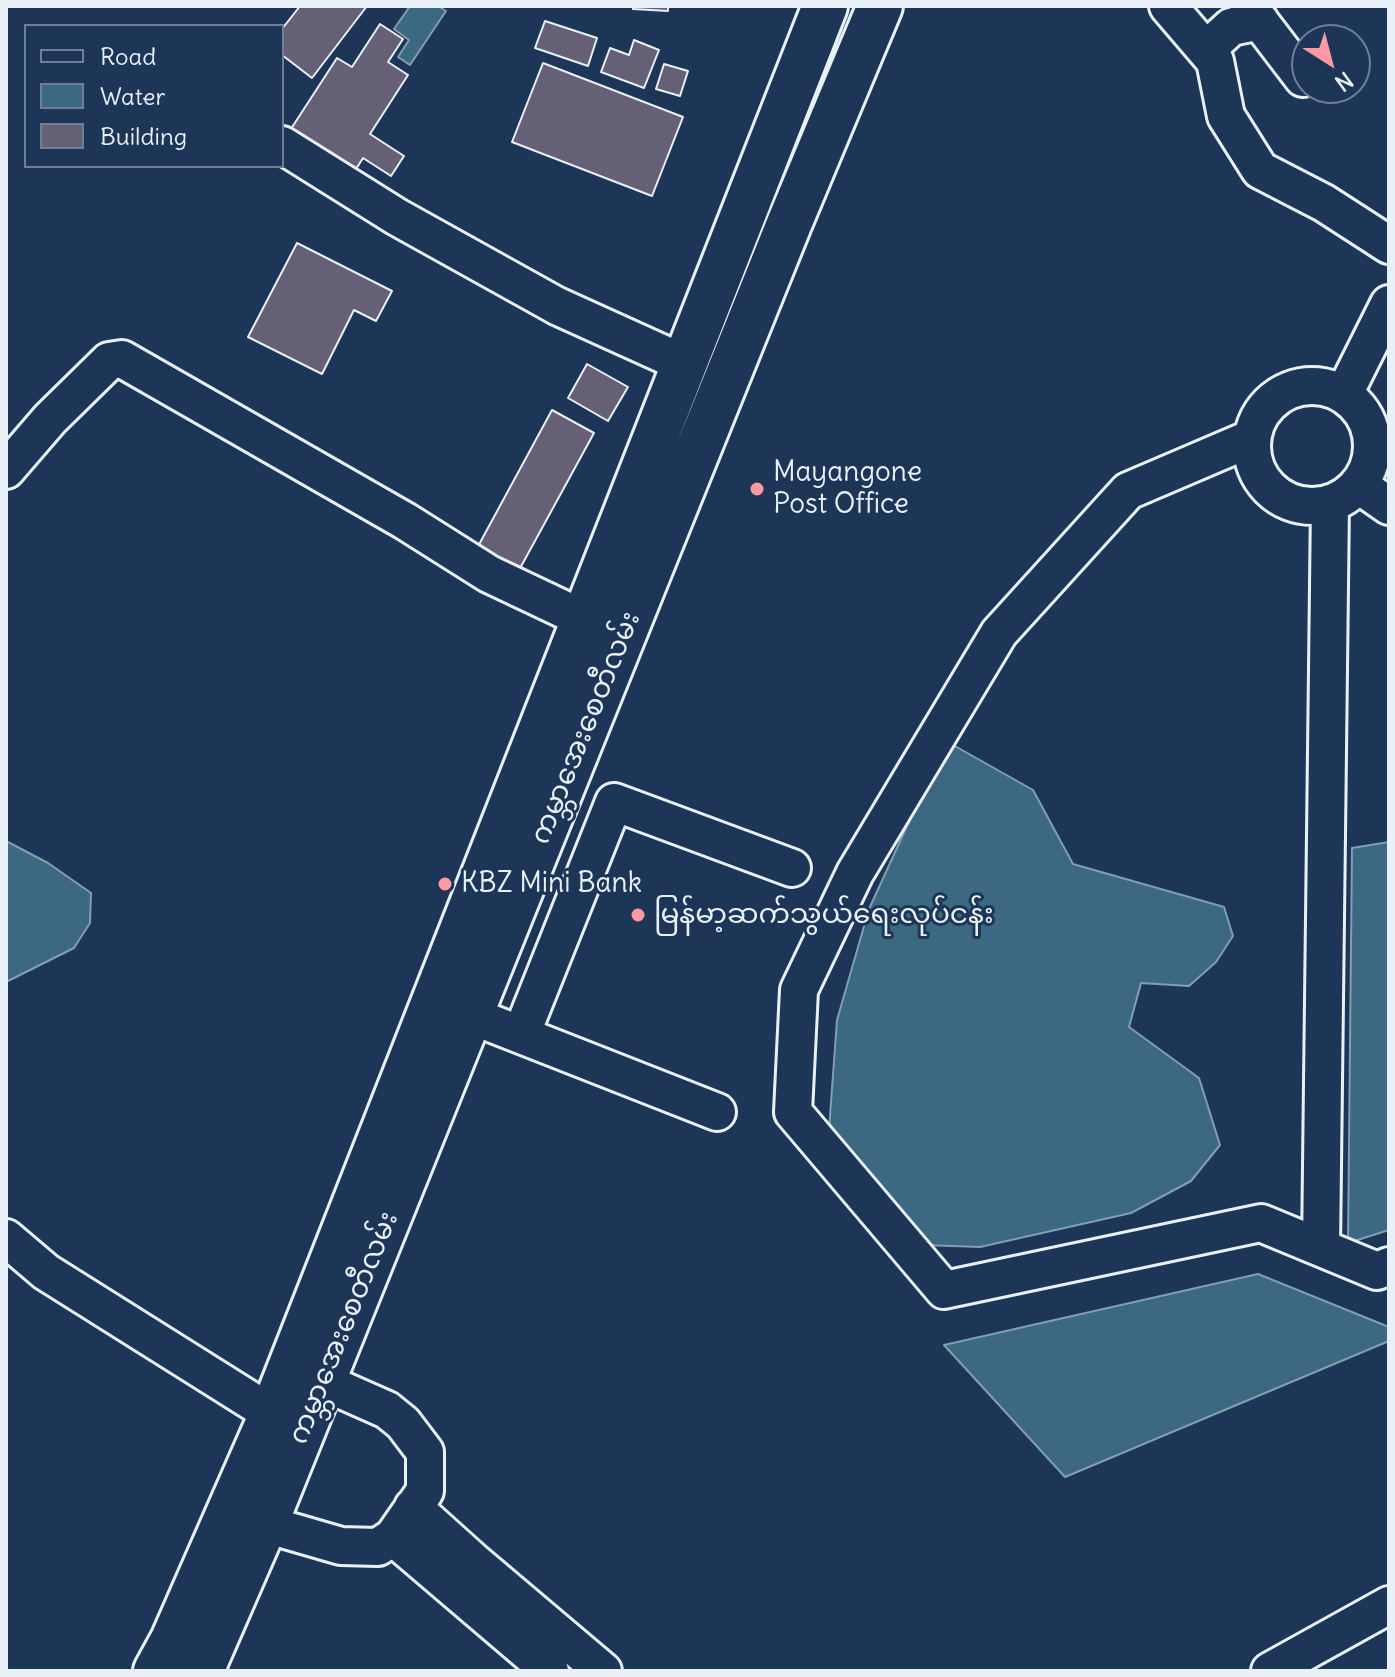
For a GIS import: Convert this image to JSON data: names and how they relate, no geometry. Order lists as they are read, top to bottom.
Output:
{
  "streets": {
    "main road": ["ကမ္ဘာအေးစေတီလမ်း"]
  },
  "places": ["Mayangone Post Office", "KBZ Mini Bank", "မြန်မာ့ဆက်သွယ်ရေးလုပ်ငန်း"],
  "legend": ["Road", "Water", "Building"],
  "north": "bottom right"
}
